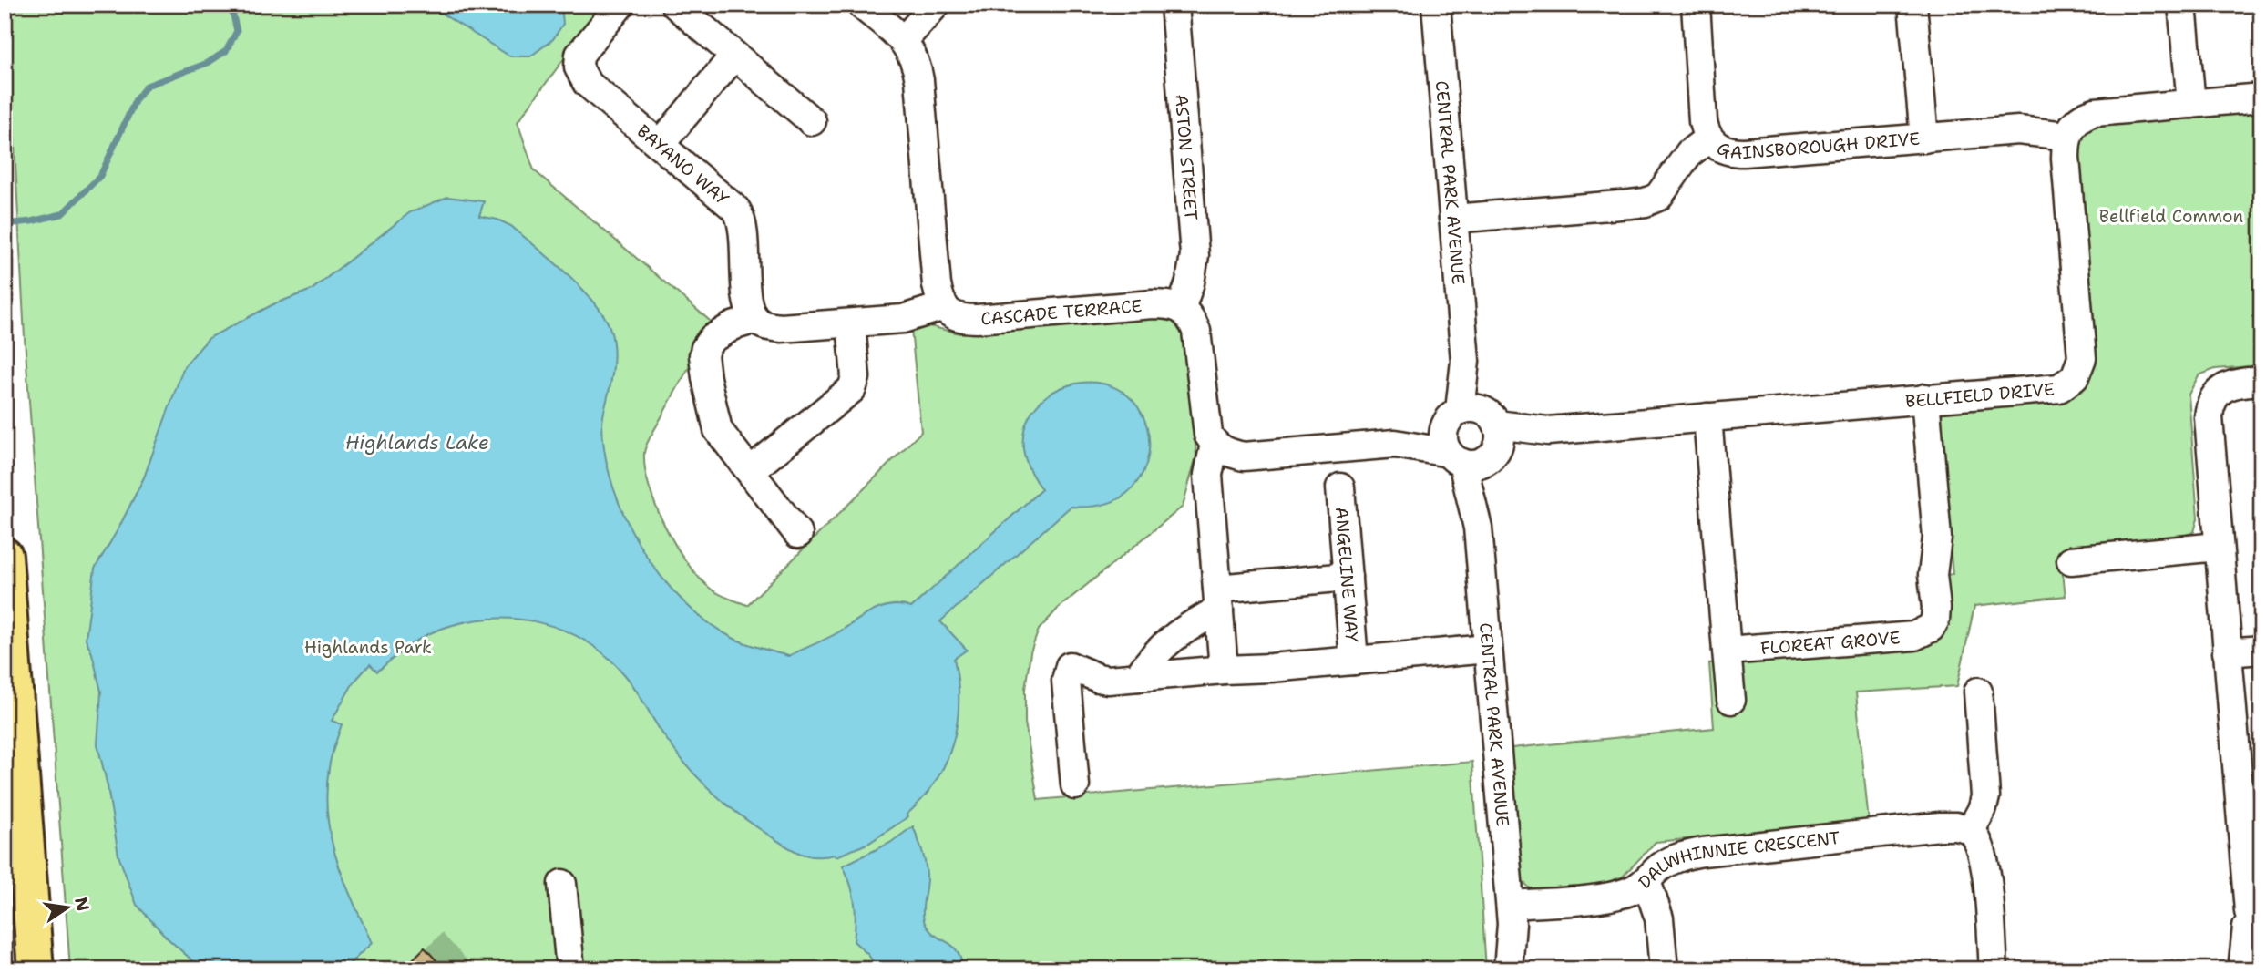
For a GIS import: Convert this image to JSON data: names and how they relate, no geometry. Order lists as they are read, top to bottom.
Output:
{
  "streets": {
    "street": [
      "GAINSBOROUGH DRIVE",
      "ASTON STREET",
      "BAYANO WAY",
      "CENTRAL PARK AVENUE",
      "CASCADE TERRACE",
      "BELLFIELD DRIVE",
      "ANGELINE WAY",
      "FLOREAT GROVE",
      "DALWHINNIE CRESCENT"
    ]
  },
  "crossings": [
    ["GAINSBOROUGH DRIVE", "BELLFIELD DRIVE"],
    ["ASTON STREET", "CASCADE TERRACE"],
    ["CENTRAL PARK AVENUE", "BELLFIELD DRIVE"],
    ["CENTRAL PARK AVENUE", "ANGELINE WAY"],
    ["CENTRAL PARK AVENUE", "DALWHINNIE CRESCENT"],
    ["BELLFIELD DRIVE", "FLOREAT GROVE"]
  ],
  "water": ["Highlands Lake"],
  "parks": ["Bellfield Common", "Highlands Park"],
  "north": "right"
}
